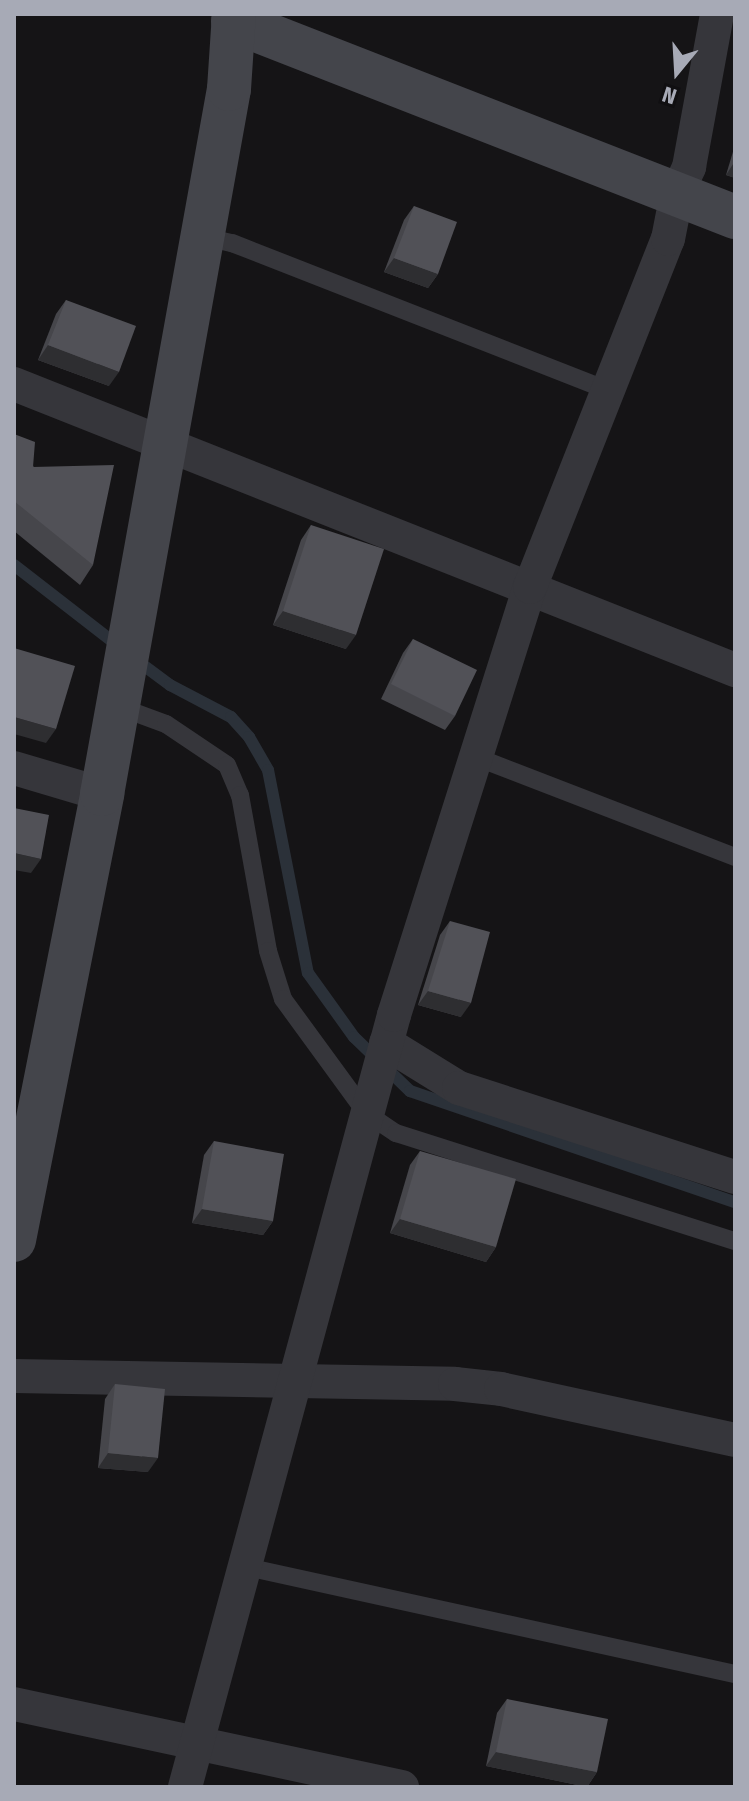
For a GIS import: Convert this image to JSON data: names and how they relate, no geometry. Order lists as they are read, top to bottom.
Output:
{
  "north": "bottom"
}
